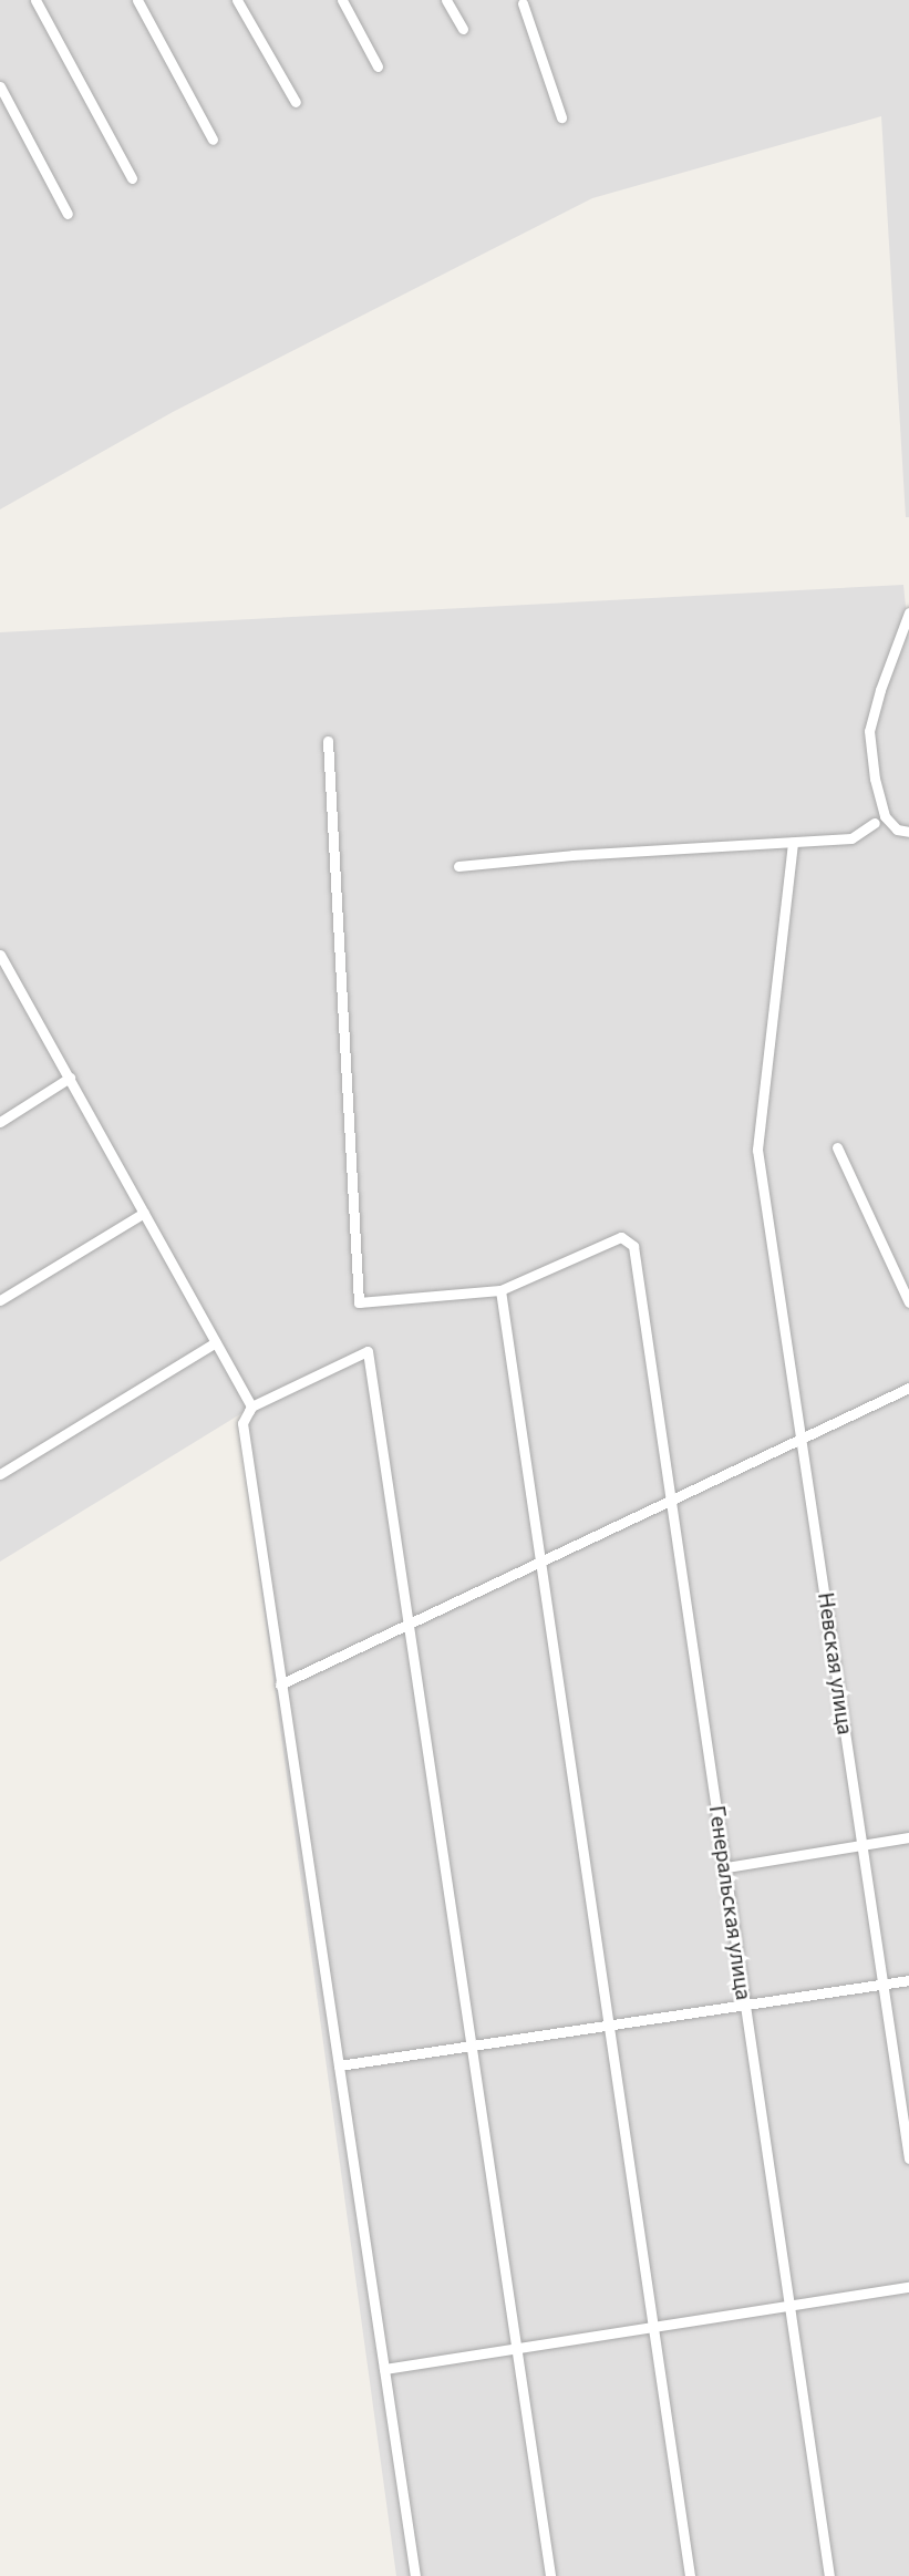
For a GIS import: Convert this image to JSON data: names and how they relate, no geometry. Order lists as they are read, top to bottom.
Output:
{
  "streets": {
    "street": ["Невская улица", "Генеральская улица"]
  }
}
